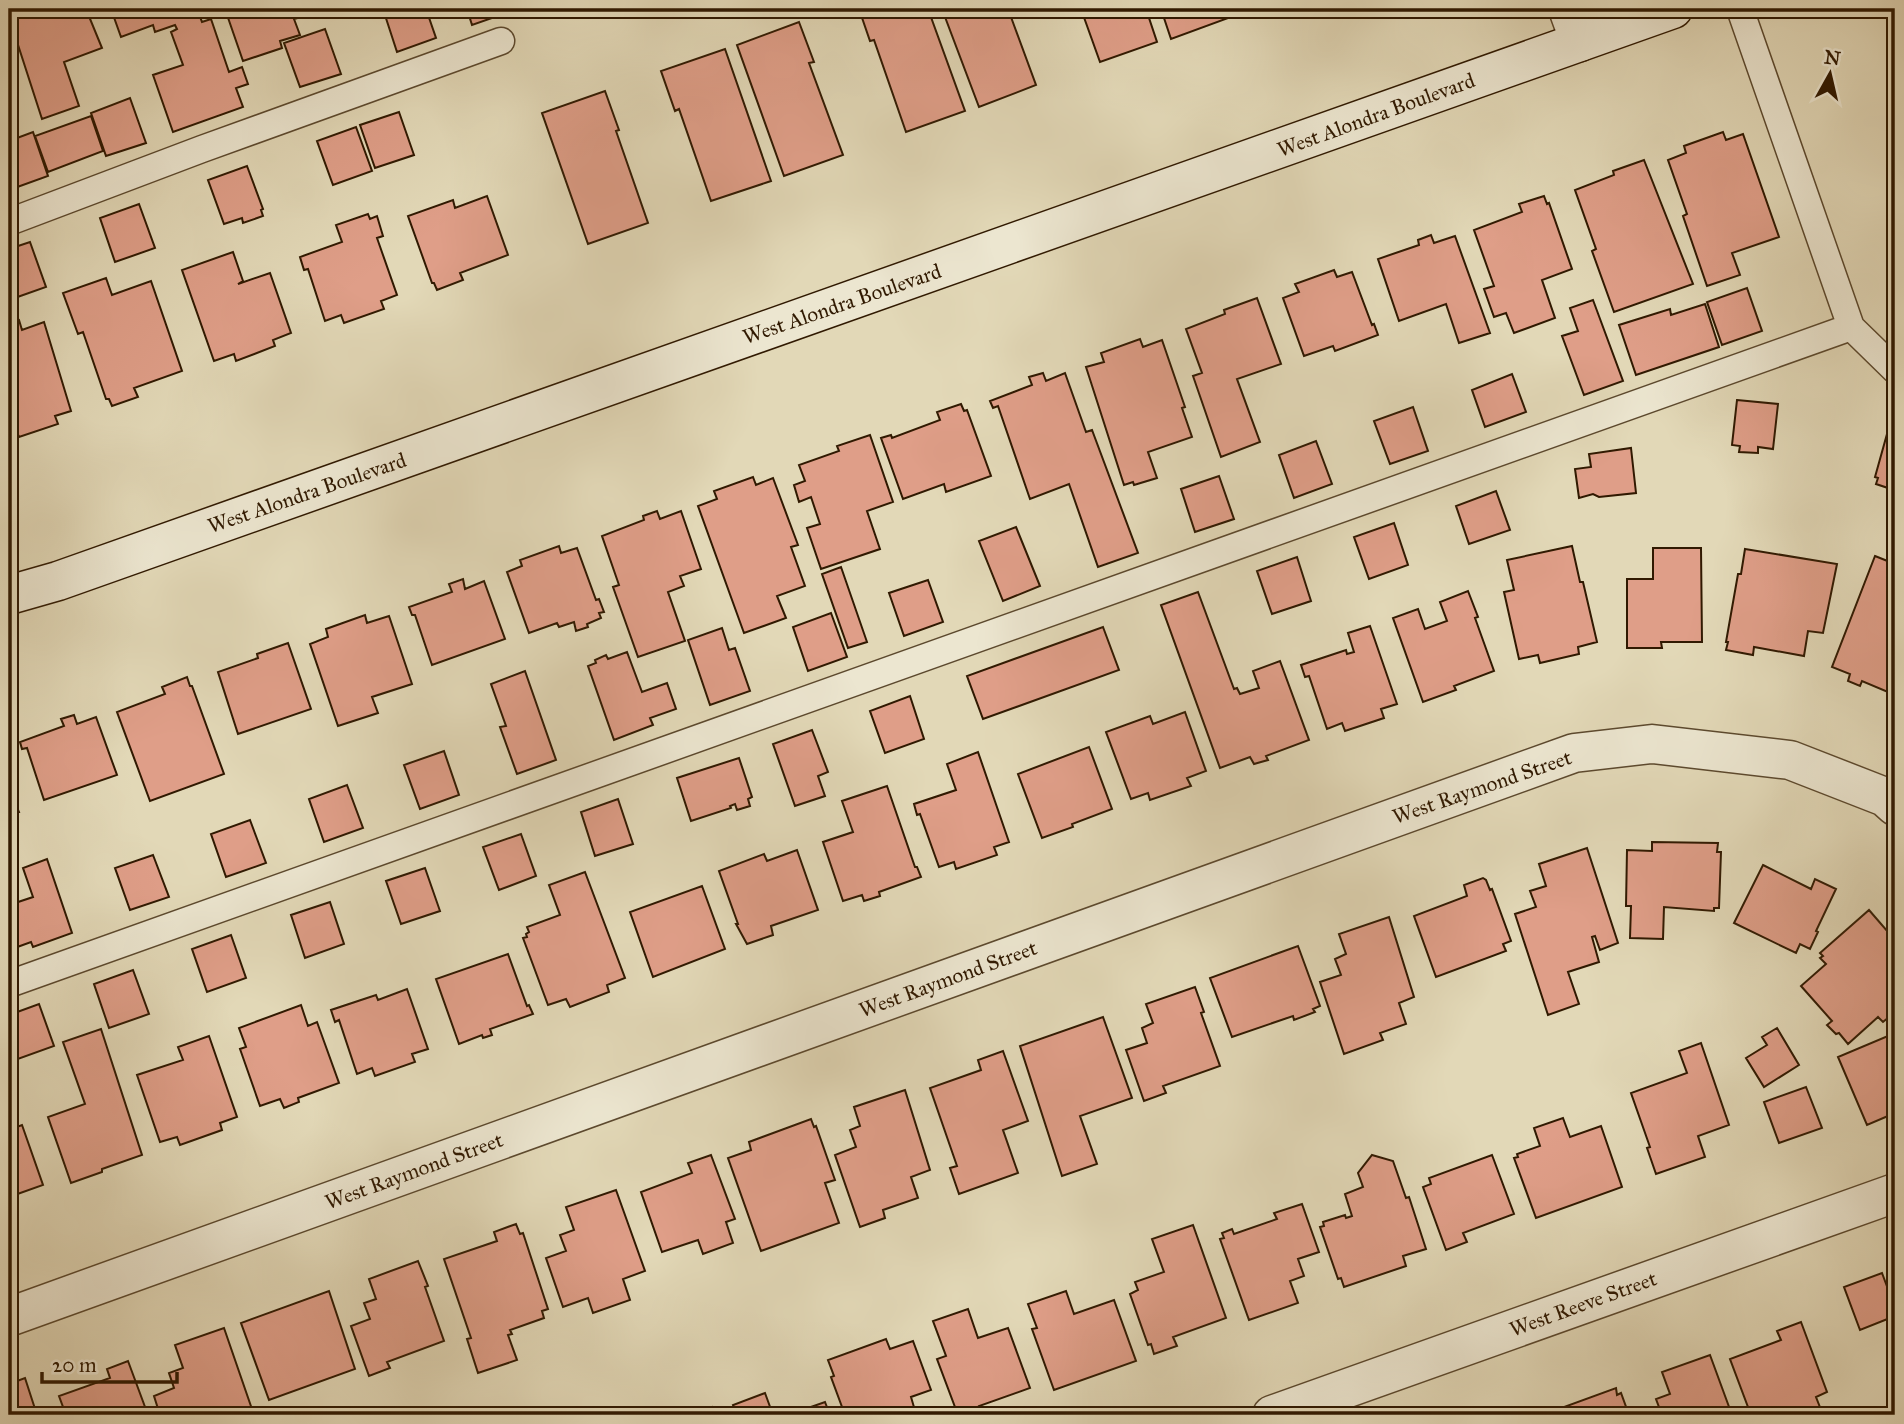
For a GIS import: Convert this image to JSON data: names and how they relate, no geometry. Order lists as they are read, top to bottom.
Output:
{
  "streets": {
    "street": ["West Alondra Boulevard", "West Raymond Street", "West Reeve Street"]
  },
  "scale_bar": "20 m",
  "north": "top"
}
